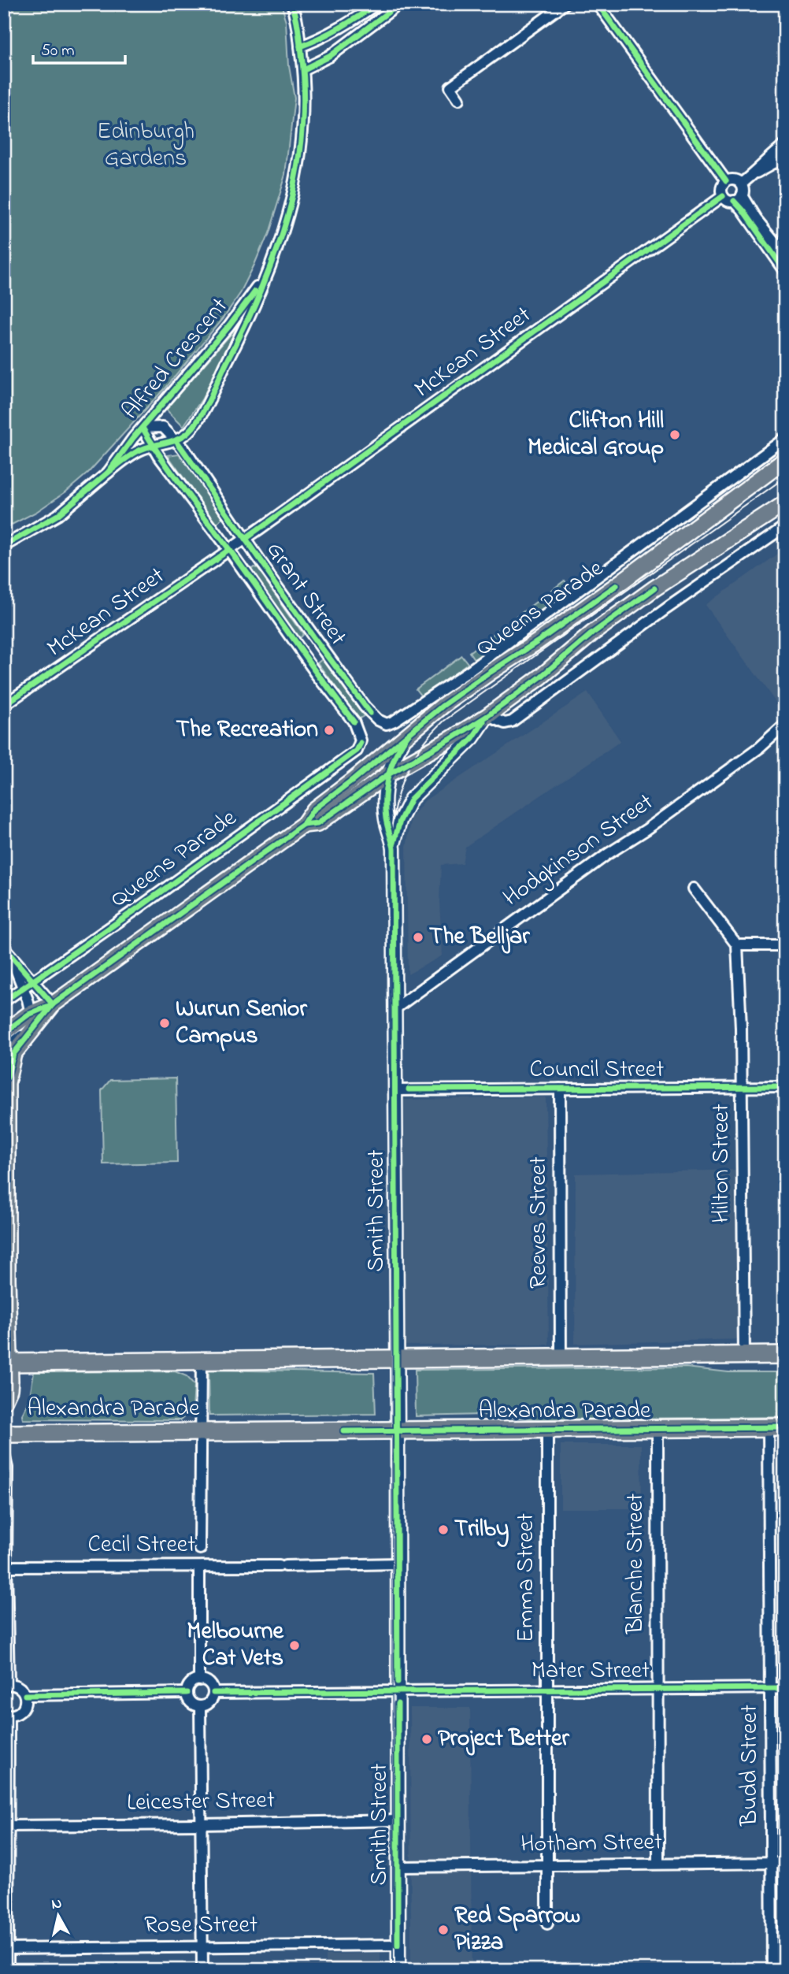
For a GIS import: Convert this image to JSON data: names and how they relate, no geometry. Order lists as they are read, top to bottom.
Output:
{
  "streets": {
    "highway": ["Alexandra Parade"],
    "main road": ["Queens Parade"],
    "street": [
      "McKean Street",
      "Alfred Crescent",
      "Grant Street",
      "Hodgkinson Street",
      "Council Street",
      "Hilton Street",
      "Smith Street",
      "Reeves Street",
      "Cecil Street",
      "Blanche Street",
      "Emma Street",
      "Mater Street",
      "Budd Street",
      "Leicester Street",
      "Hotham Street",
      "Rose Street"
    ]
  },
  "crossings": [
    ["McKean Street", "Grant Street"],
    ["Alfred Crescent", "Grant Street"],
    ["Grant Street", "Queens Parade"],
    ["Queens Parade", "Smith Street"],
    ["Queens Parade", "Alexandra Parade"],
    ["Hodgkinson Street", "Smith Street"],
    ["Council Street", "Hilton Street"],
    ["Council Street", "Smith Street"],
    ["Council Street", "Reeves Street"],
    ["Hilton Street", "Alexandra Parade"],
    ["Smith Street", "Alexandra Parade"],
    ["Smith Street", "Cecil Street"],
    ["Smith Street", "Mater Street"],
    ["Smith Street", "Leicester Street"],
    ["Smith Street", "Hotham Street"],
    ["Smith Street", "Rose Street"],
    ["Reeves Street", "Alexandra Parade"],
    ["Alexandra Parade", "Blanche Street"],
    ["Alexandra Parade", "Emma Street"],
    ["Alexandra Parade", "Budd Street"],
    ["Blanche Street", "Mater Street"],
    ["Blanche Street", "Hotham Street"],
    ["Emma Street", "Mater Street"],
    ["Emma Street", "Hotham Street"],
    ["Mater Street", "Budd Street"],
    ["Budd Street", "Hotham Street"]
  ],
  "parks": ["Edinburgh Gardens"],
  "places": [
    "Clifton Hill Medical Group",
    "The Recreation",
    "The Belljar",
    "Wurun Senior Campus",
    "Trilby",
    "Melbourne Cat Vets",
    "Project Better",
    "Red Sparrow Pizza"
  ],
  "scale_bar": "50 m",
  "north": "top"
}
